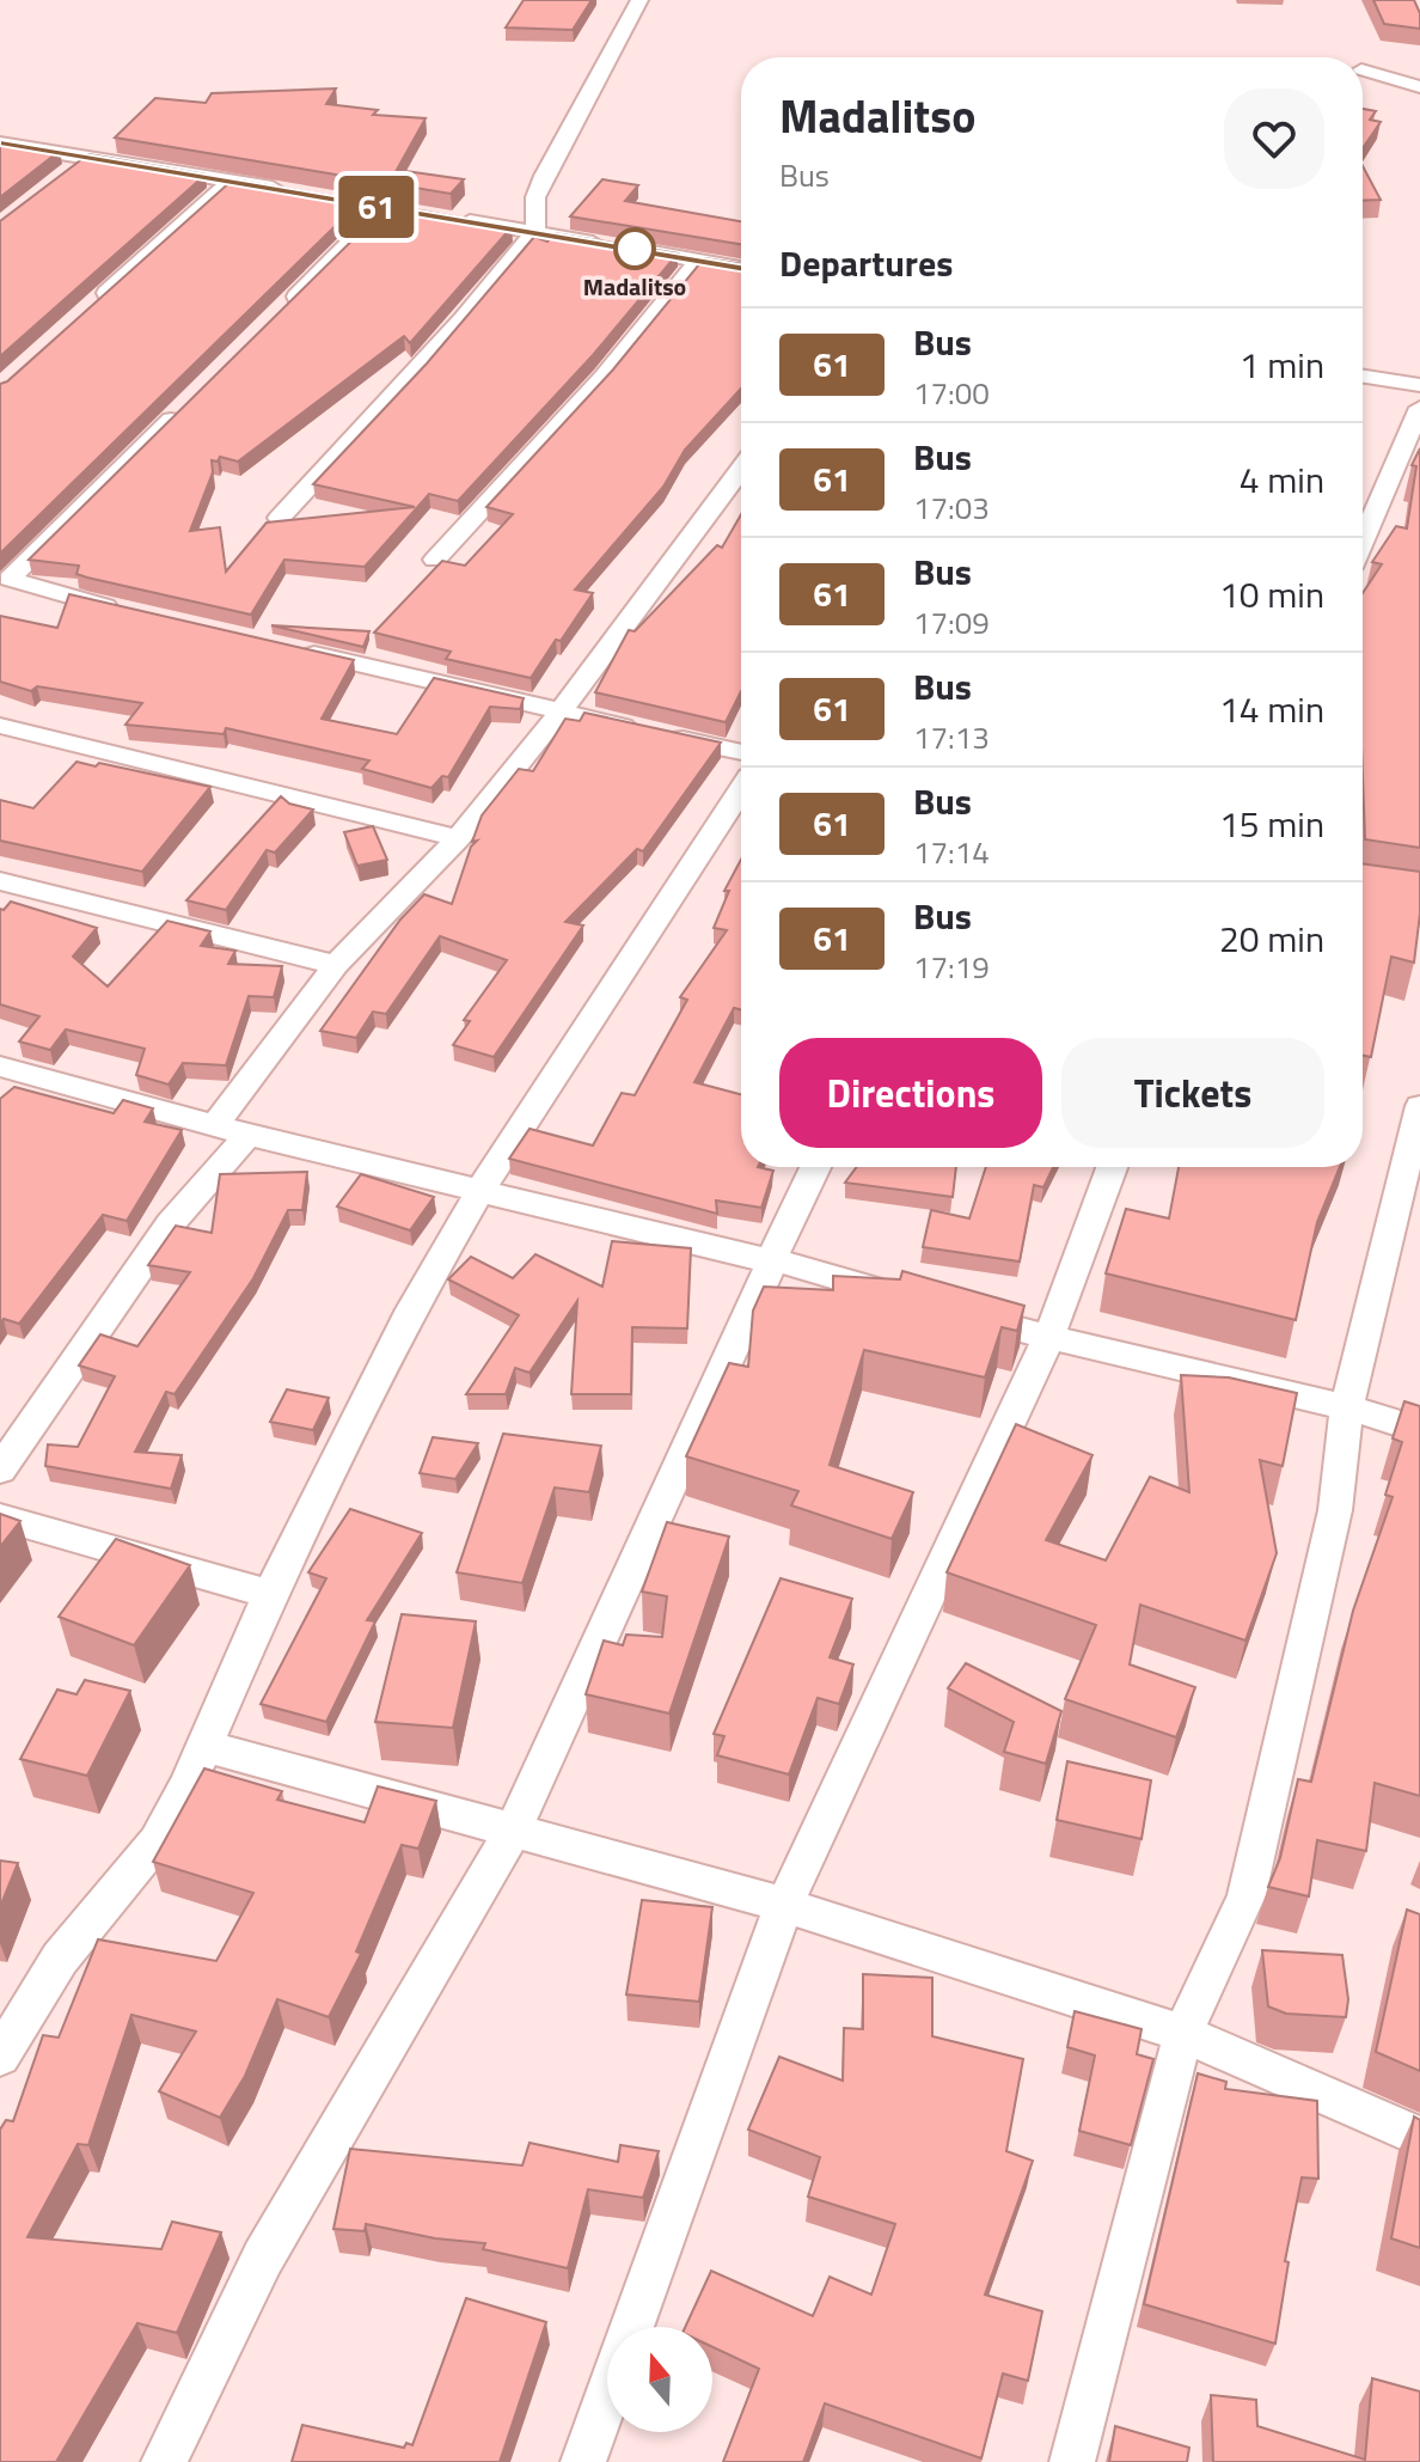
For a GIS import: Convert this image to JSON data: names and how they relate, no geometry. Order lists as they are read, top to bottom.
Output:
{
  "places": ["Madalitso"],
  "lines": ["bus line 61"],
  "north": "top",
  "page": {
    "on_map": "61",
    "heading": [
      ["Madalitso", "Bus"],
      "Departures"
    ],
    "list": [
      {
        "mark": "61",
        "name": "Bus",
        "note": "17:00",
        "value": "1 min"
      },
      {
        "mark": "61",
        "name": "Bus",
        "note": "17:03",
        "value": "4 min"
      },
      {
        "mark": "61",
        "name": "Bus",
        "note": "17:09",
        "value": "10 min"
      },
      {
        "mark": "61",
        "name": "Bus",
        "note": "17:13",
        "value": "14 min"
      },
      {
        "mark": "61",
        "name": "Bus",
        "note": "17:14",
        "value": "15 min"
      },
      {
        "mark": "61",
        "name": "Bus",
        "note": "17:19",
        "value": "20 min"
      }
    ],
    "buttons": ["Directions", "Tickets"]
  }
}
